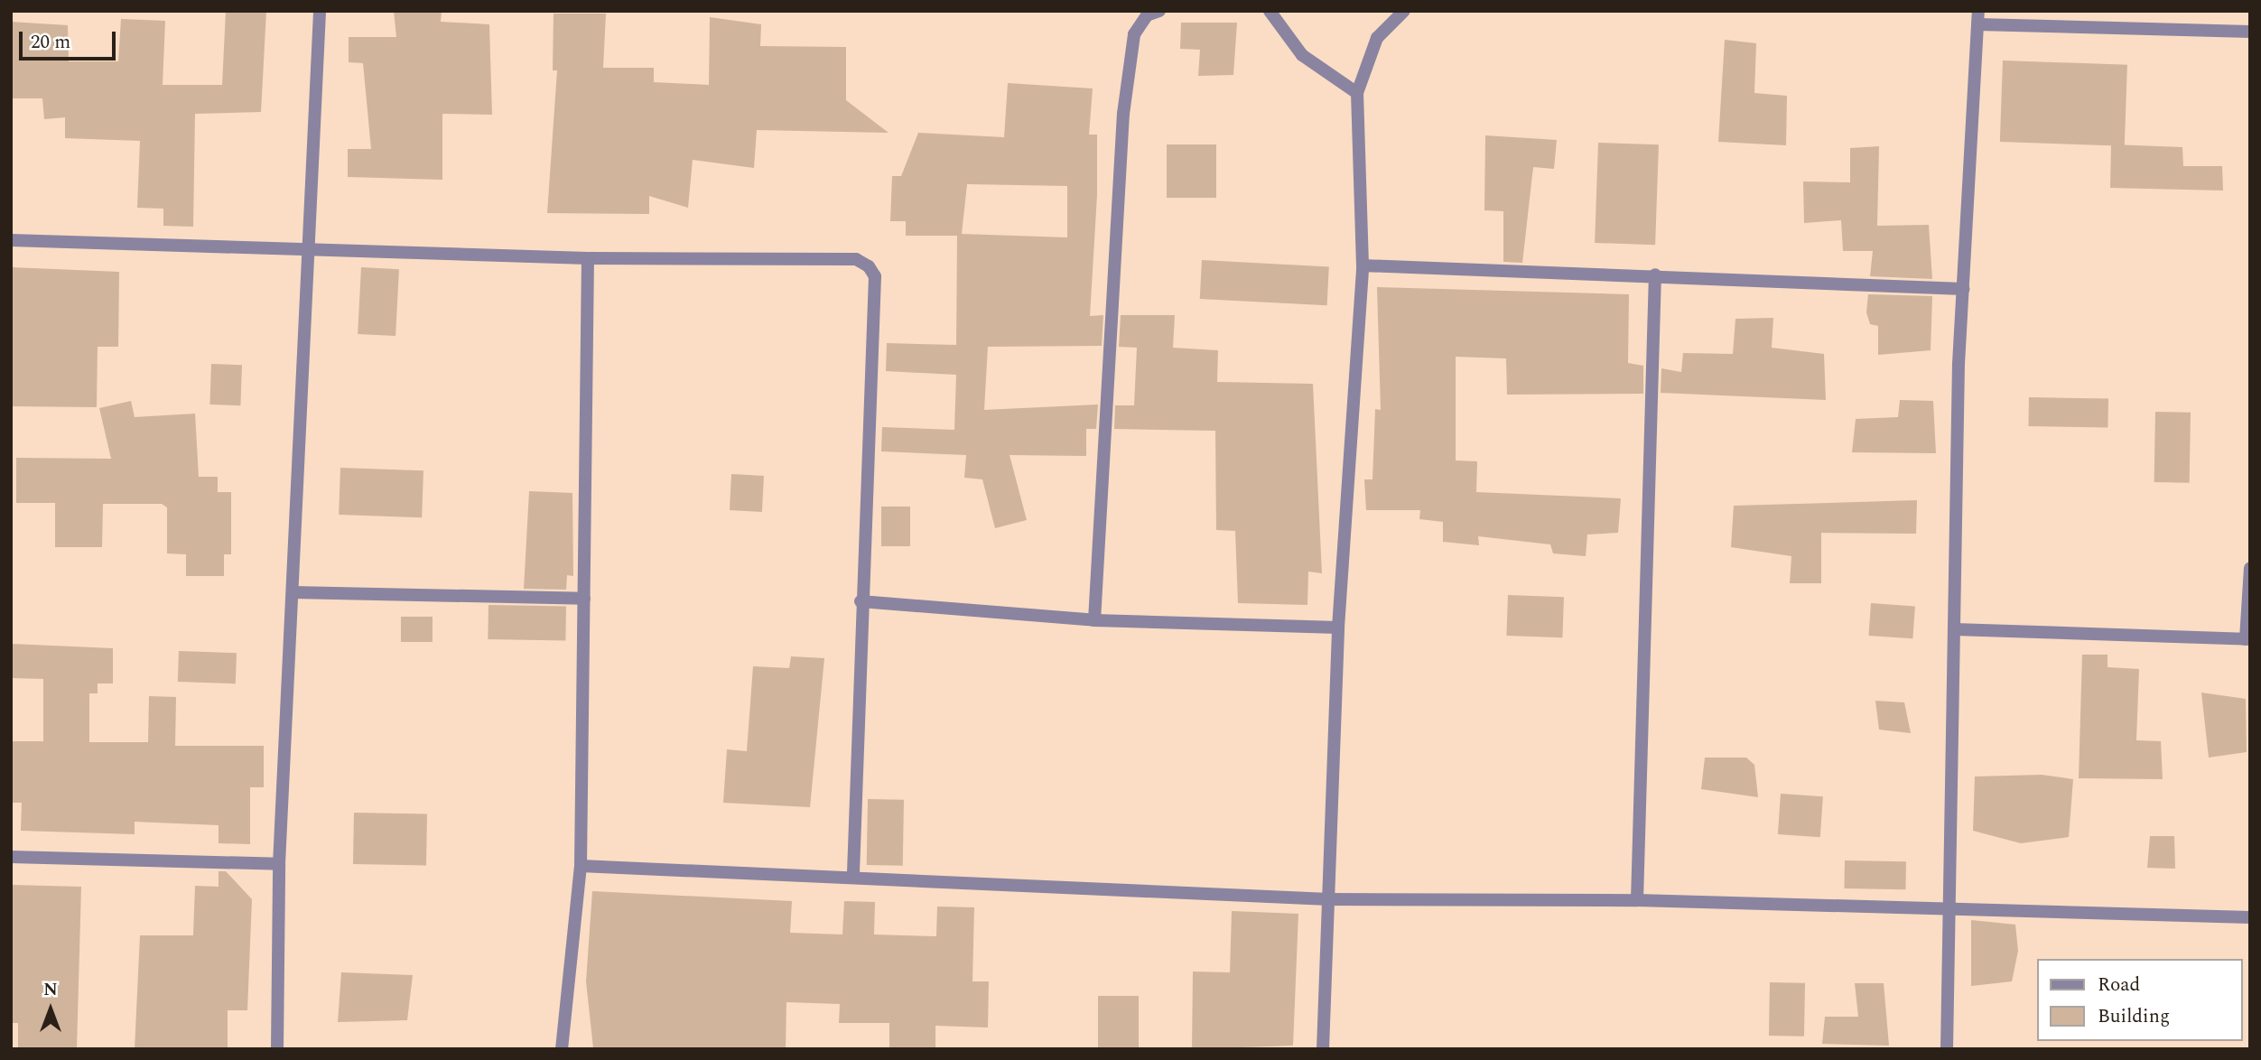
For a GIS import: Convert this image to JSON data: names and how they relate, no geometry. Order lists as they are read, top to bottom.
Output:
{
  "legend": ["Road", "Building"],
  "scale_bar": "20 m",
  "north": "top"
}
